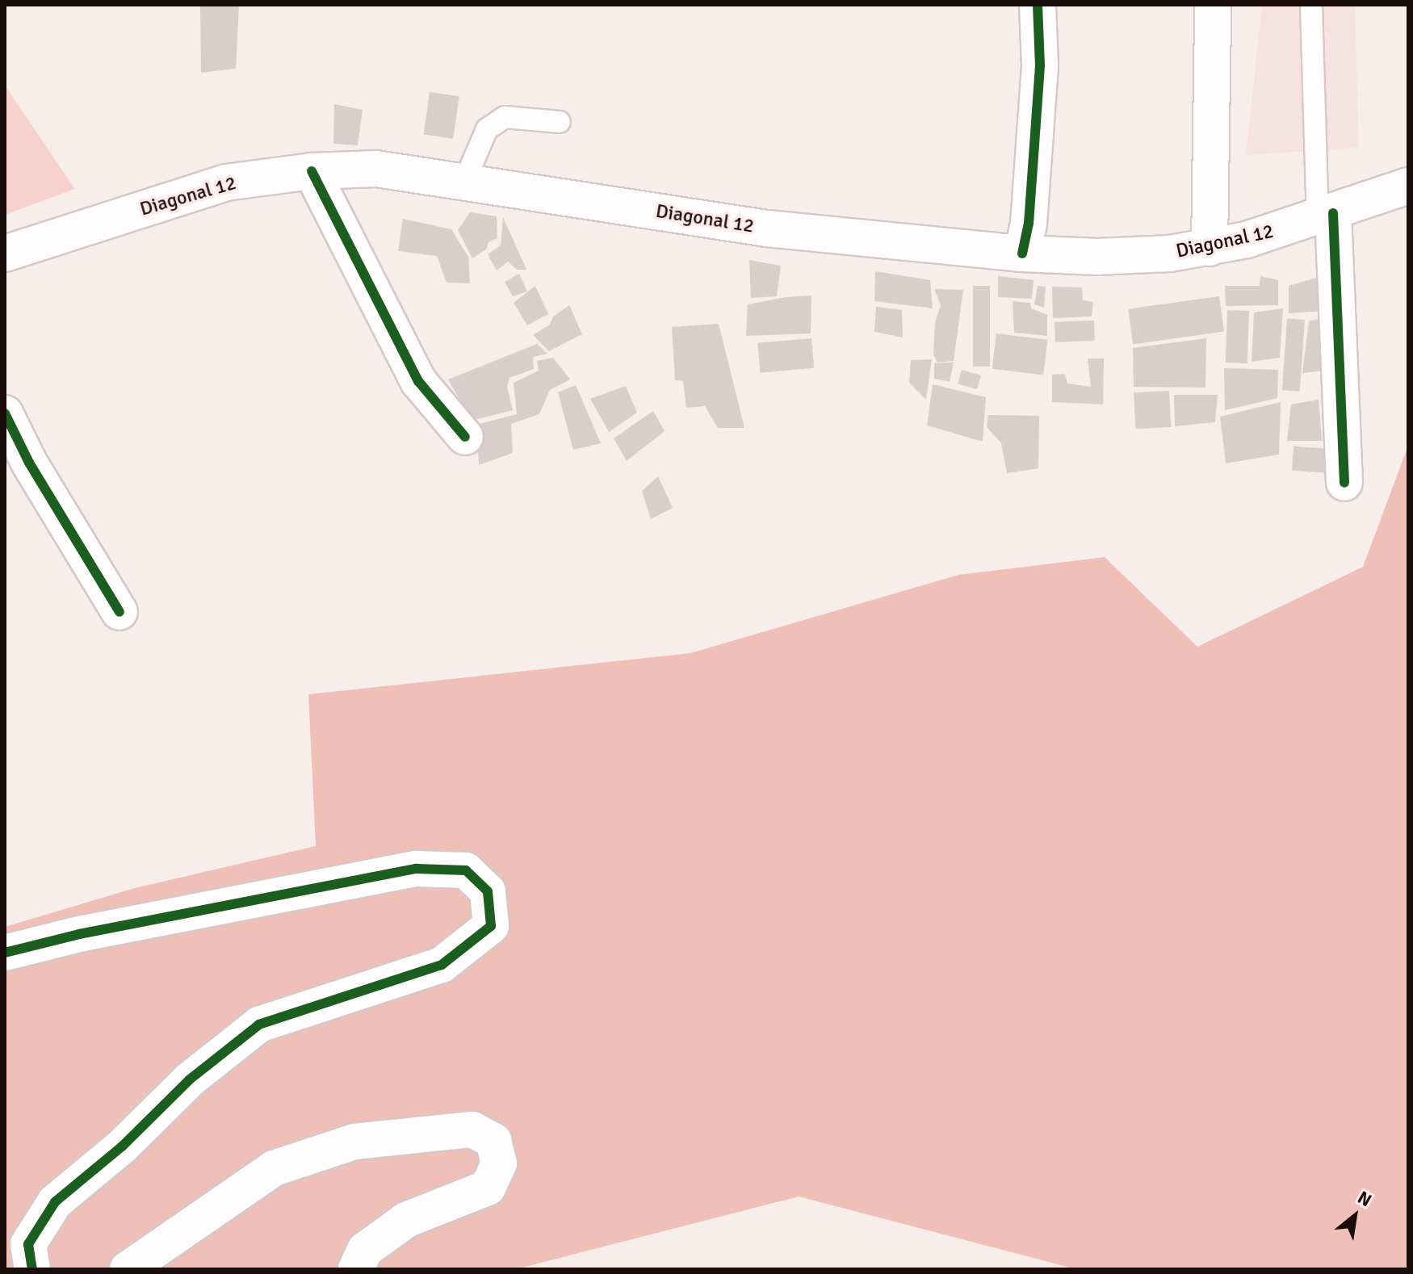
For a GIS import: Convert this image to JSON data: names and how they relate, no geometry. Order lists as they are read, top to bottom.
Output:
{
  "streets": {
    "street": ["Diagonal 12"]
  },
  "north": "top right"
}
